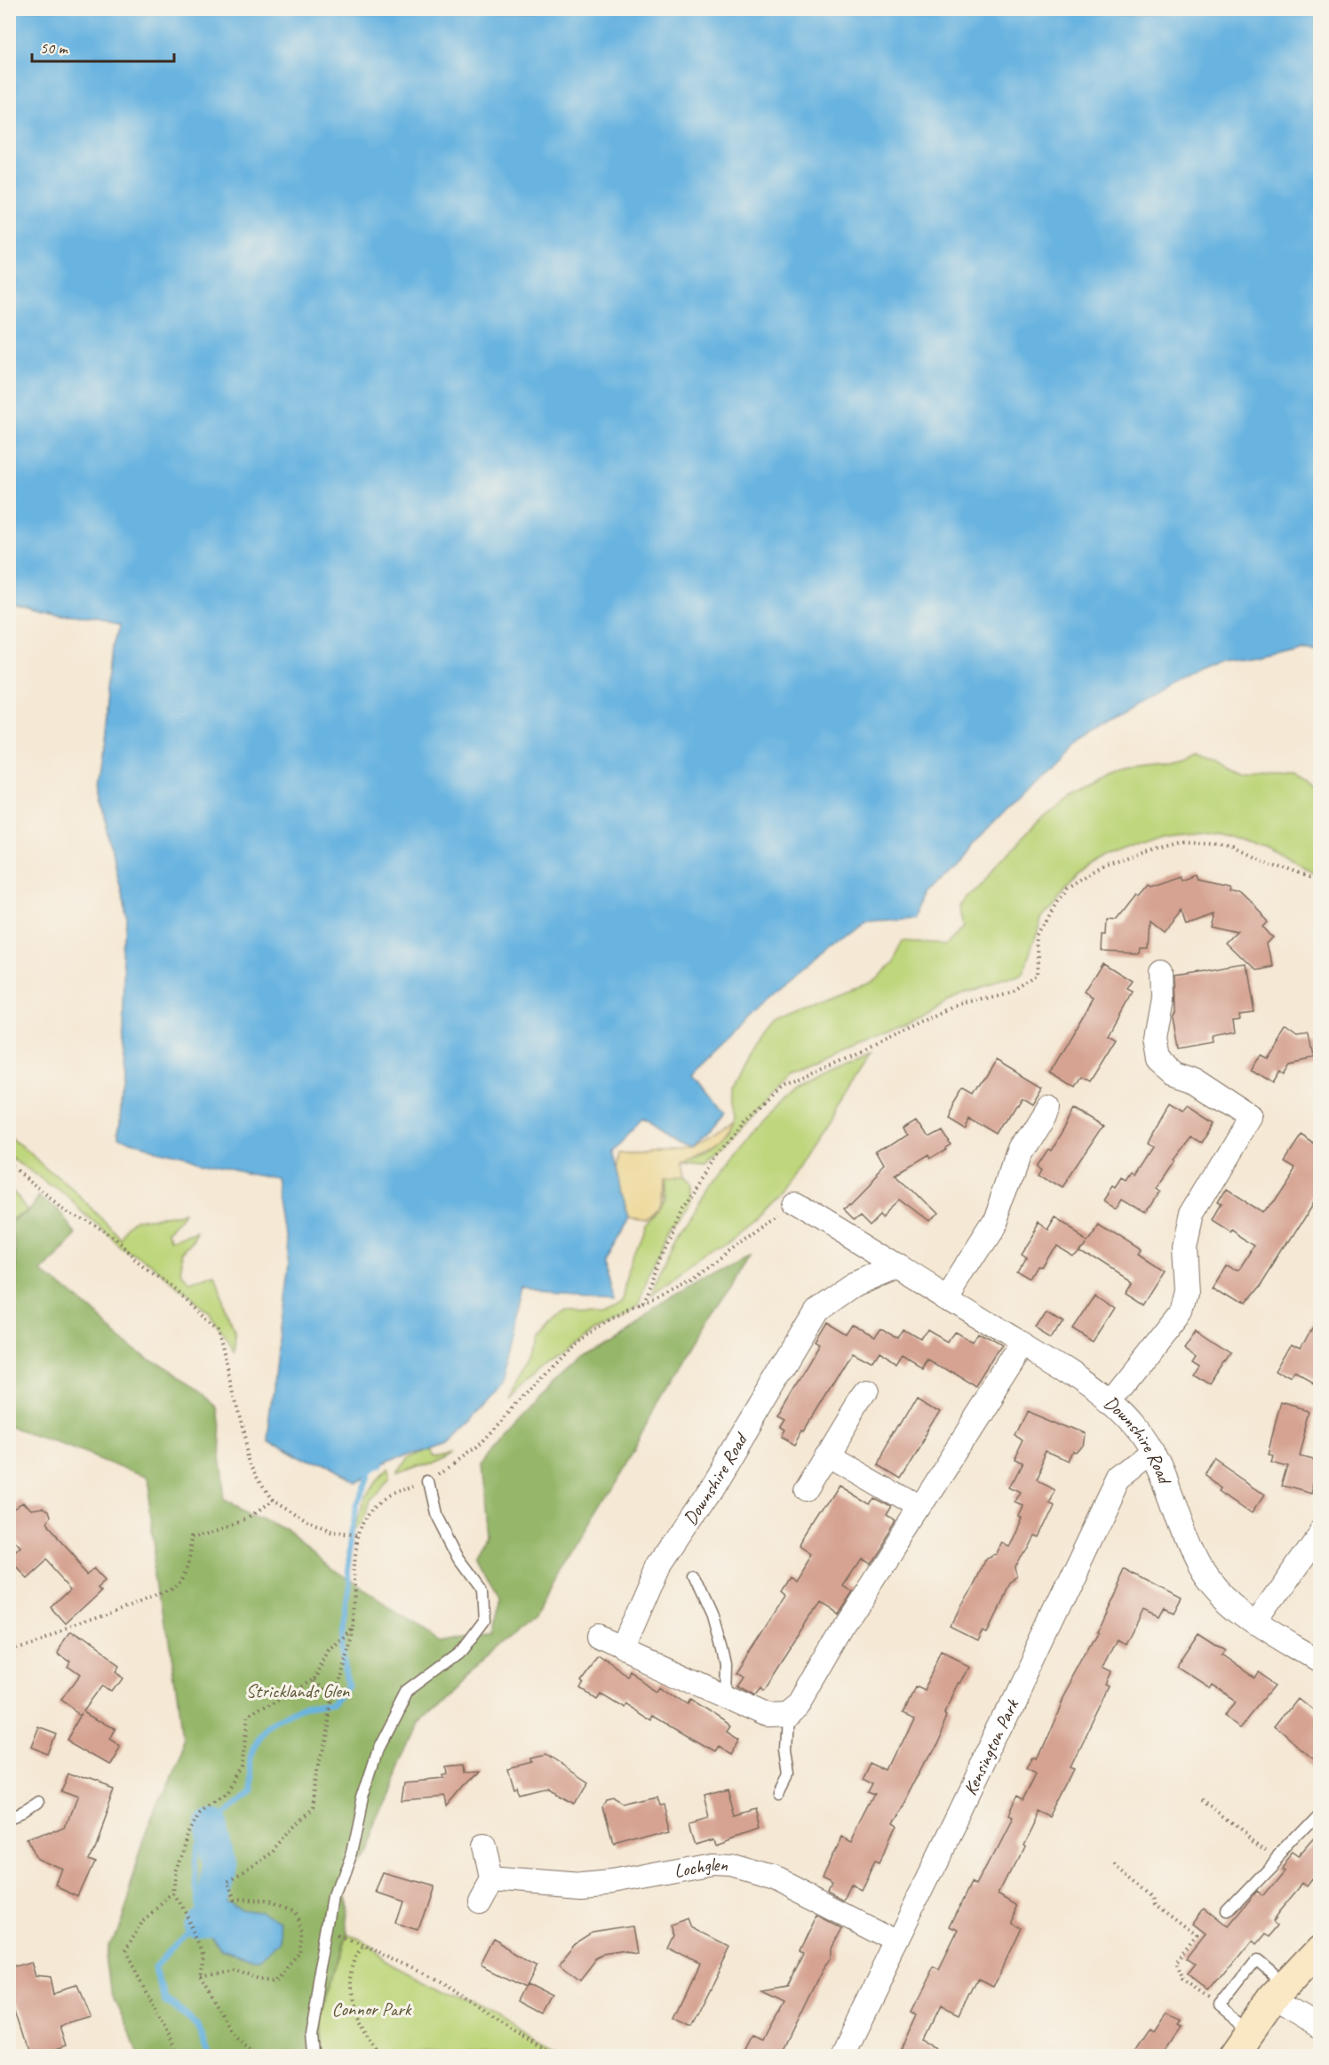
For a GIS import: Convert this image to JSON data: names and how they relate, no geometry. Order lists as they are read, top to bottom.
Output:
{
  "streets": {
    "street": ["Downshire Road", "Kensington Park", "Lochglen"]
  },
  "crossings": [
    ["Downshire Road", "Kensington Park"],
    ["Kensington Park", "Lochglen"]
  ],
  "parks": ["Stricklands Glen", "Connor Park"],
  "scale_bar": "50 m"
}
